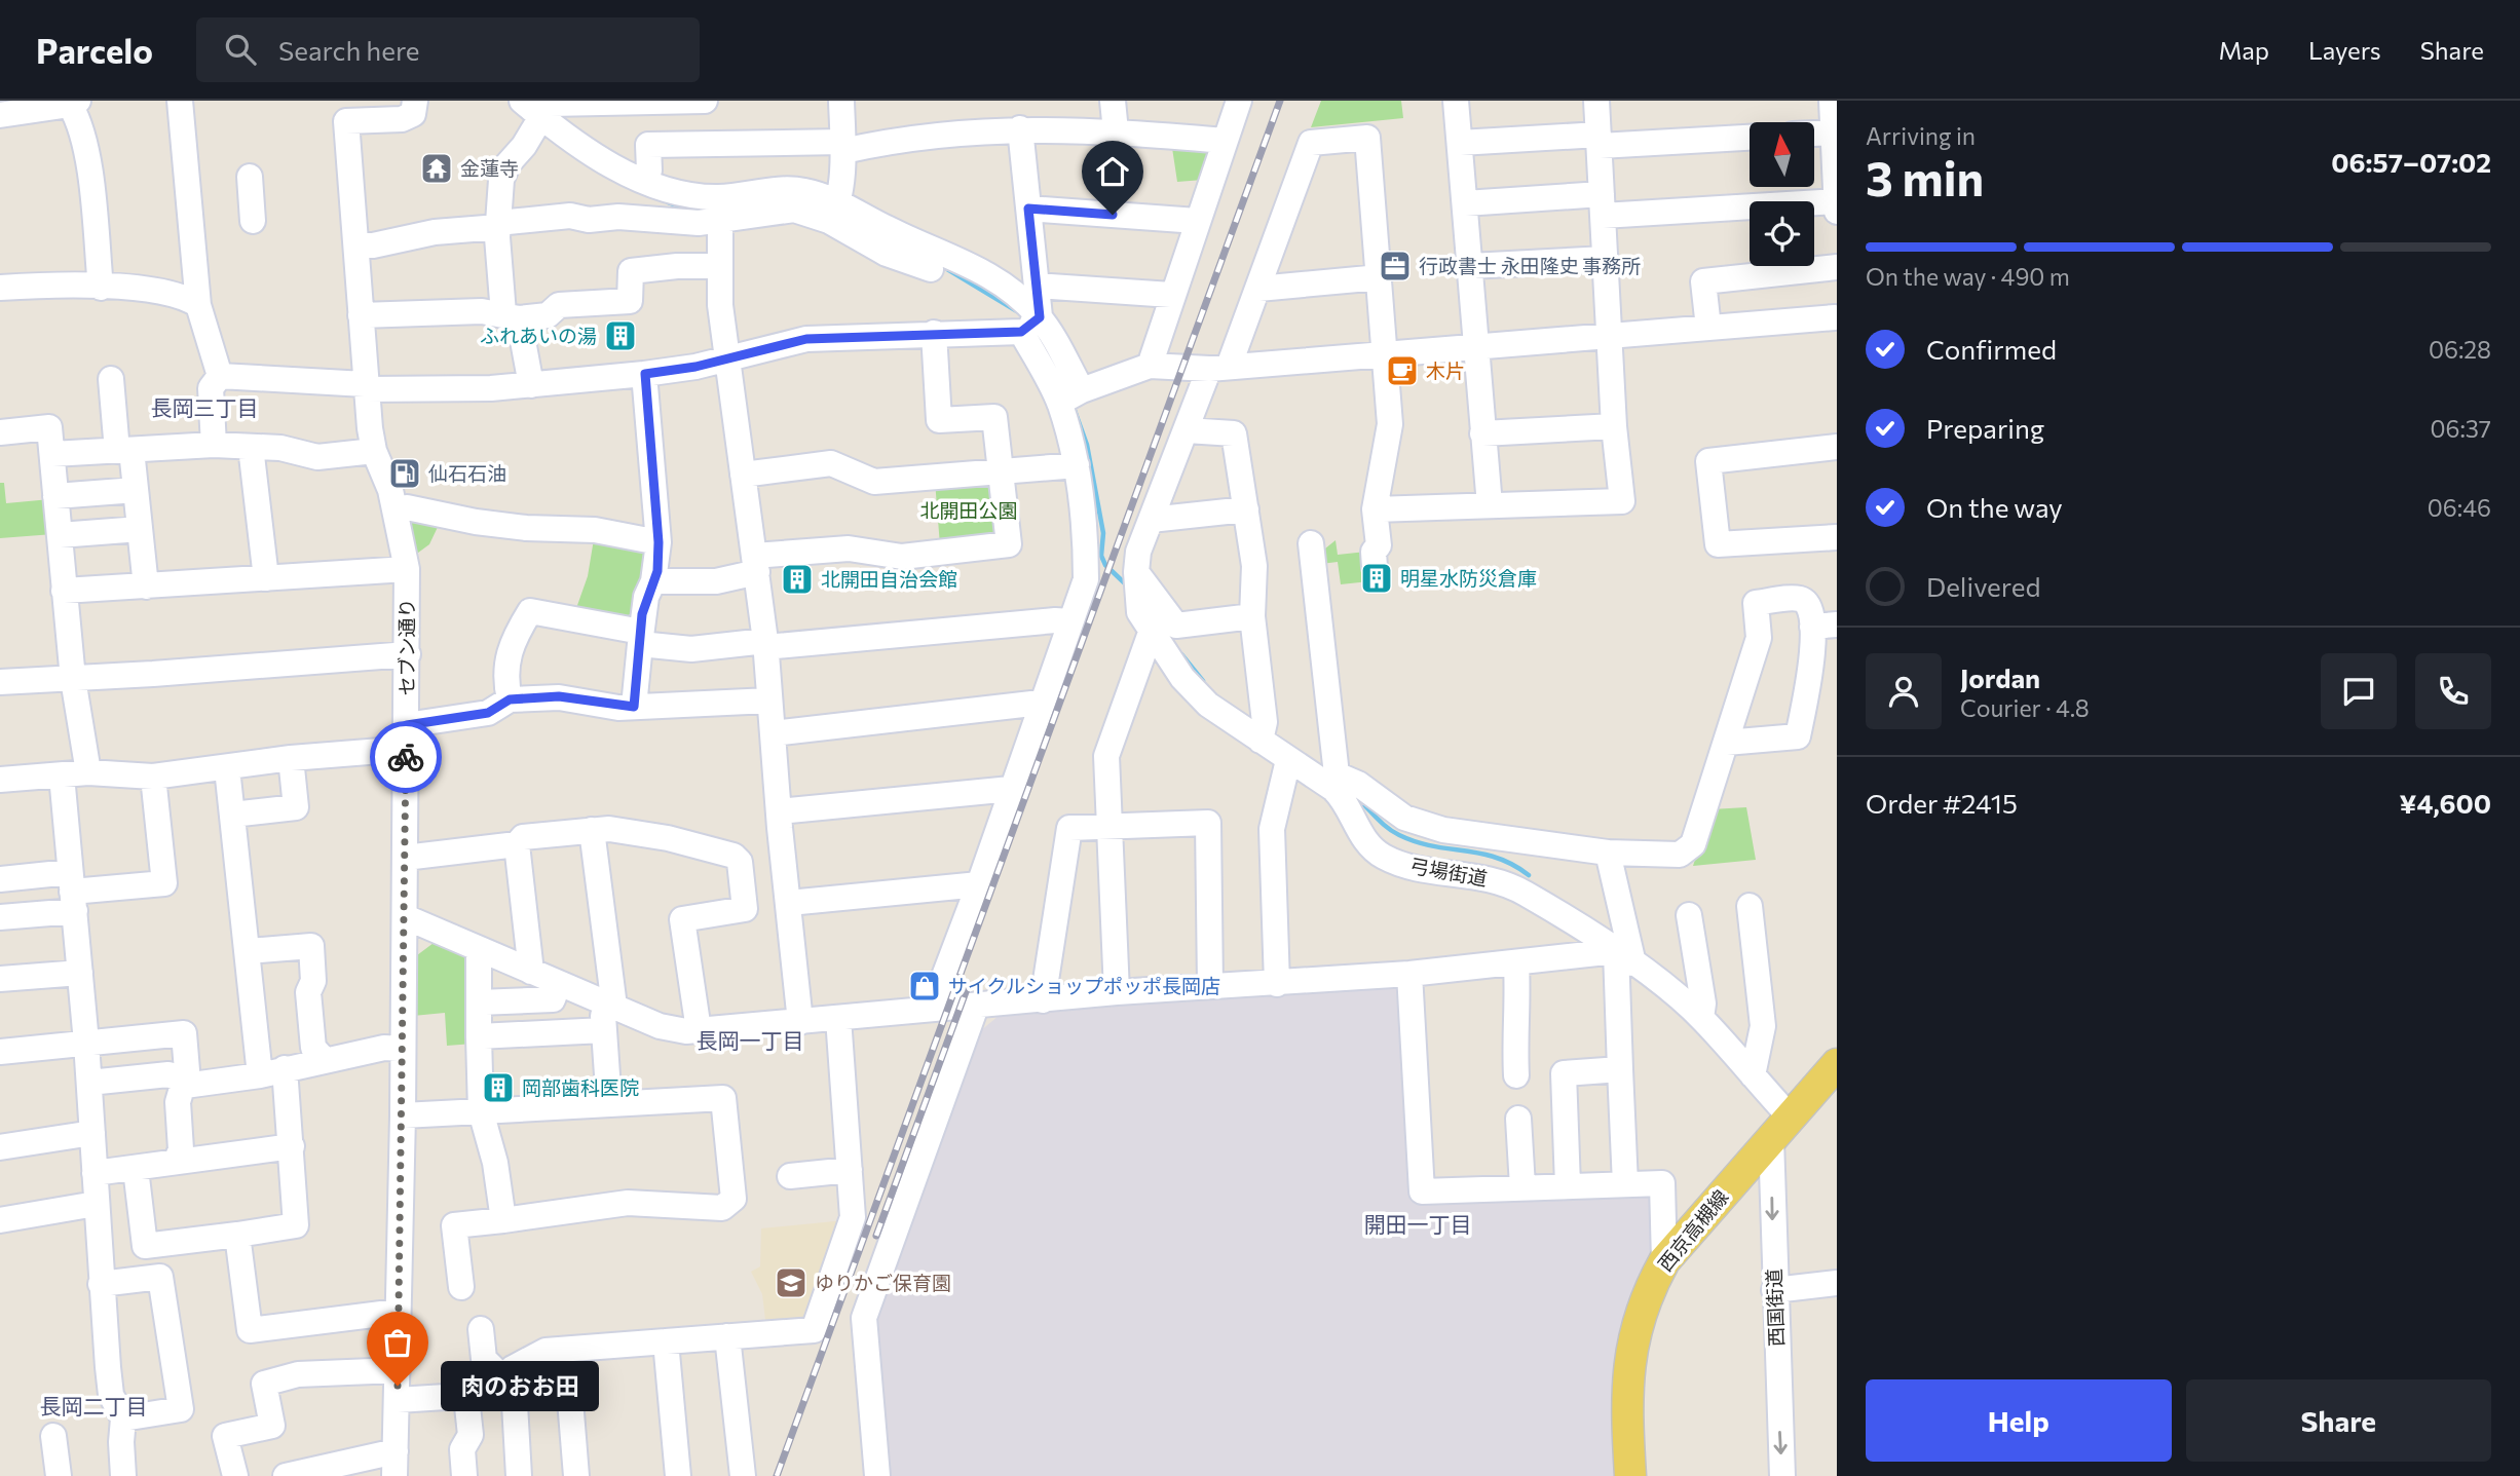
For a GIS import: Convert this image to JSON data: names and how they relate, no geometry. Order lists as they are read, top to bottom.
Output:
{
  "streets": {
    "main road": ["西京高槻線"],
    "street": ["セブン通り", "弓場街道", "西国街道"]
  },
  "crossings": [
    ["弓場街道", "西京高槻線"],
    ["弓場街道", "西国街道"],
    ["西京高槻線", "西国街道"]
  ],
  "one_way": ["西国街道"],
  "districts": [
    "長岡三丁目",
    "長岡一丁目",
    "開田一丁目",
    "長岡二丁目"
  ],
  "parks": ["北開田公園"],
  "places": {
    "temple": ["金蓮寺"],
    "office": ["行政書士 永田隆史 事務所"],
    "building": [
      "ふれあいの湯",
      "明星水防災倉庫",
      "北開田自治会館",
      "岡部歯科医院"
    ],
    "cafe": ["木片"],
    "fuel station": ["仙石石油"],
    "shop": ["サイクルショップポッポ長岡店"],
    "school or university": ["ゆりかご保育園"],
    "other": ["肉のおお田"]
  },
  "north": "top",
  "page": {
    "header": "Parcelo",
    "search": "Search here",
    "nav": ["Map", "Layers", "Share"],
    "heading": ["3 min", "Arriving in", "06:57–07:02"],
    "panel": [
      "Jordan",
      "Courier · 4.8",
      "Order #2415",
      "¥4,600"
    ],
    "bar": "On the way · 490 m",
    "list": [
      ["Confirmed", "06:28"],
      ["Preparing", "06:37"],
      ["On the way", "06:46"],
      "Delivered"
    ],
    "bubble": "肉のおお田",
    "buttons": ["Help", "Share"]
  }
}
